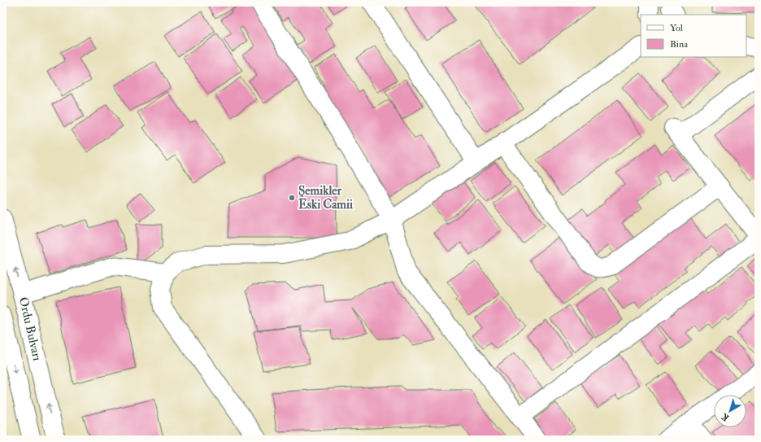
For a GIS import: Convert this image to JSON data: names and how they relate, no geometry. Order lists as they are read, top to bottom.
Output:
{
  "streets": {
    "street": ["Ordu Bulvarı"]
  },
  "places": ["Şemikler Eski Camii"],
  "legend": ["Yol", "Bina"],
  "north": "bottom left"
}
